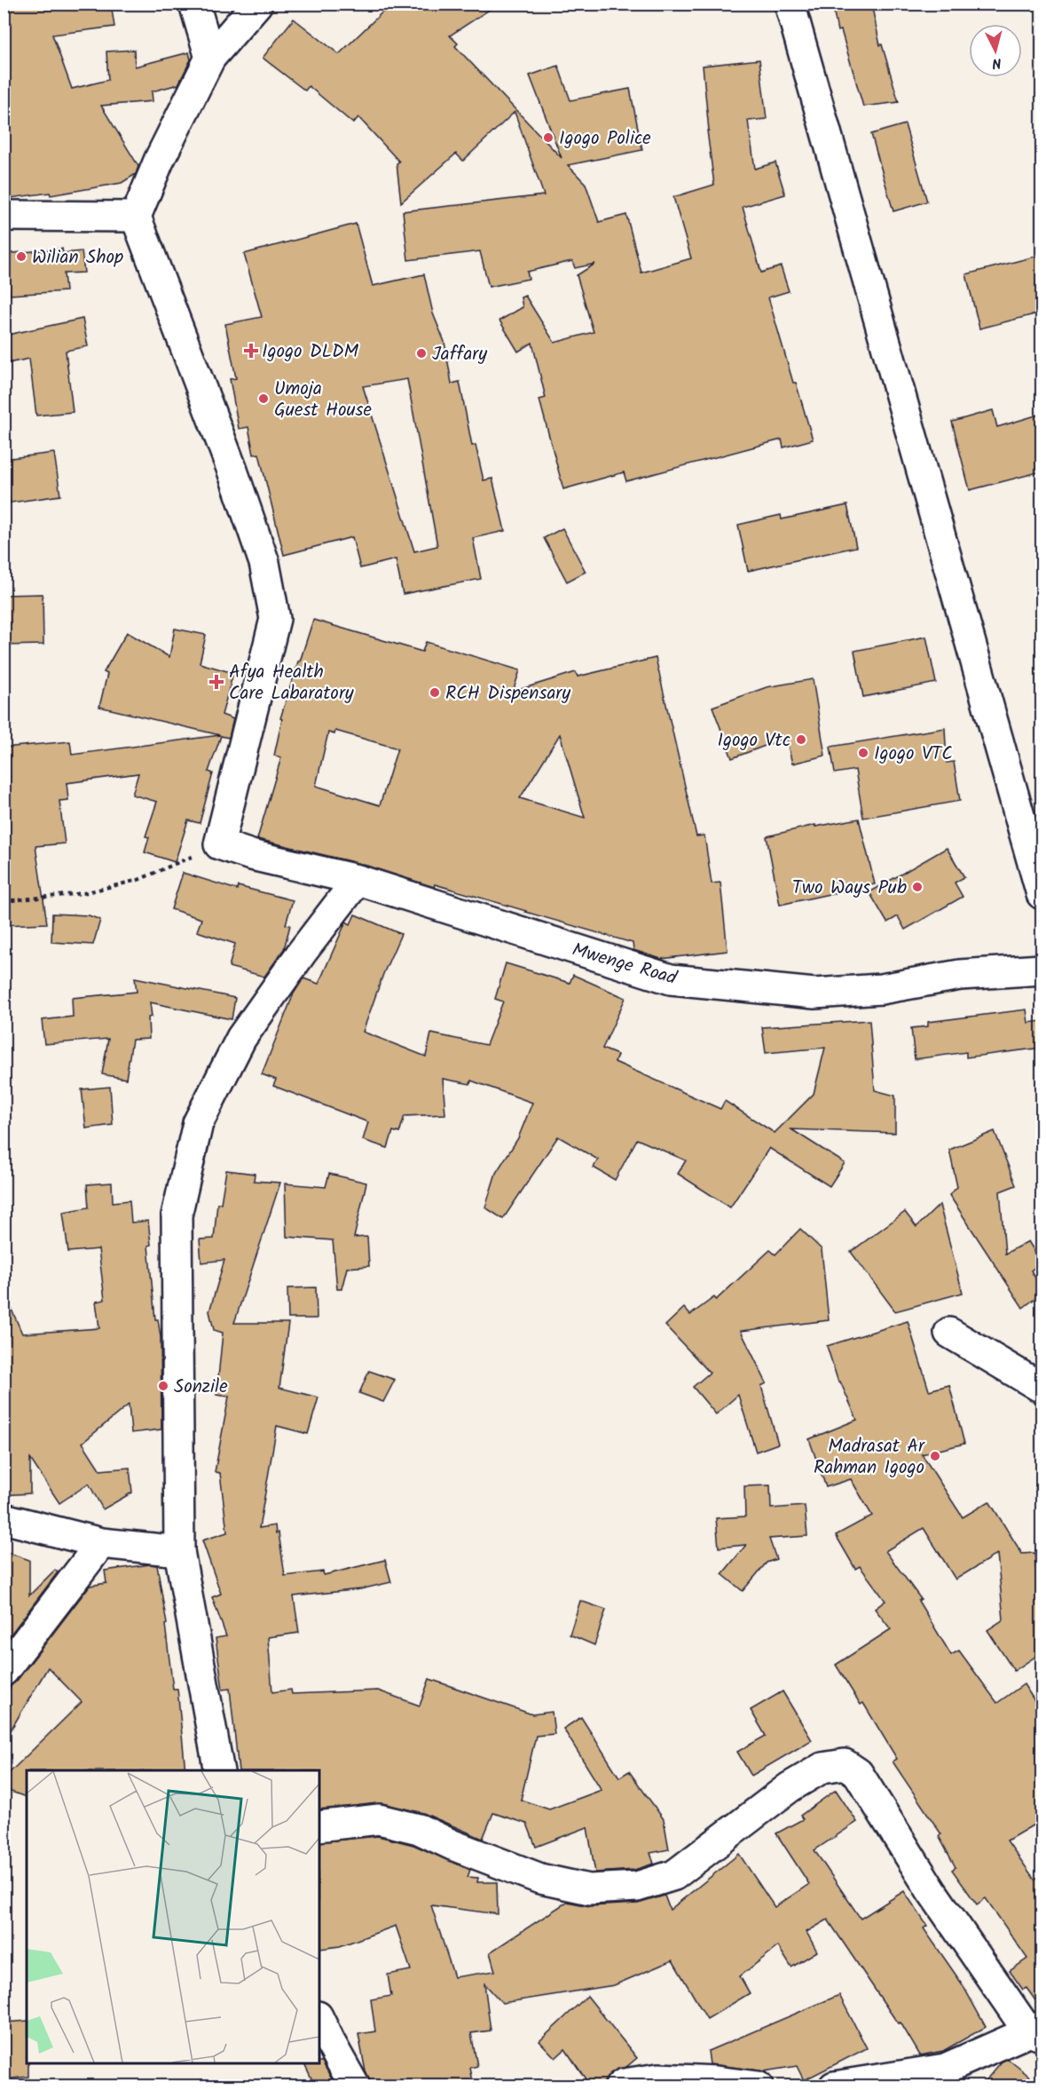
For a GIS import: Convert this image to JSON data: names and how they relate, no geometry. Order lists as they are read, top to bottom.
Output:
{
  "streets": {
    "street": ["Mwenge Road"]
  },
  "places": {
    "other": [
      "Igogo Police",
      "Wilian Shop",
      "Jaffary",
      "Umoja Guest House",
      "RCH Dispensary",
      "Igogo Vtc",
      "Igogo VTC",
      "Two Ways Pub",
      "Sonzile",
      "Madrasat Ar Rahman Igogo"
    ],
    "health": ["Igogo DLDM", "Afya Health Care Labaratory"]
  },
  "north": "bottom"
}
